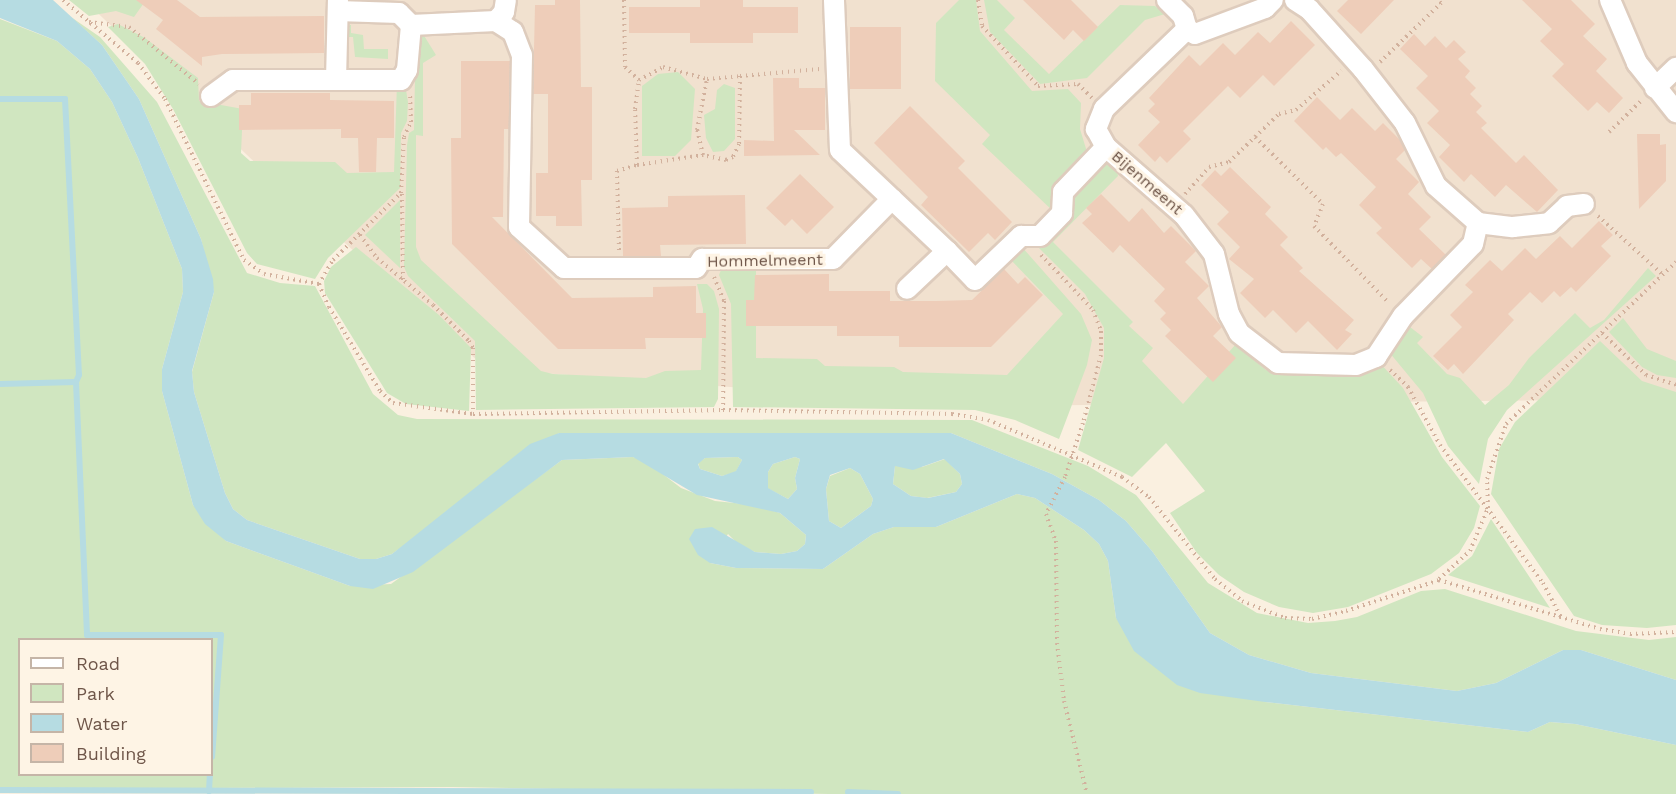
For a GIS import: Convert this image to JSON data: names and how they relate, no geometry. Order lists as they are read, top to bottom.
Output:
{
  "streets": {
    "street": ["Bijenmeent", "Hommelmeent"]
  },
  "legend": [
    "Road",
    "Park",
    "Water",
    "Building"
  ]
}
